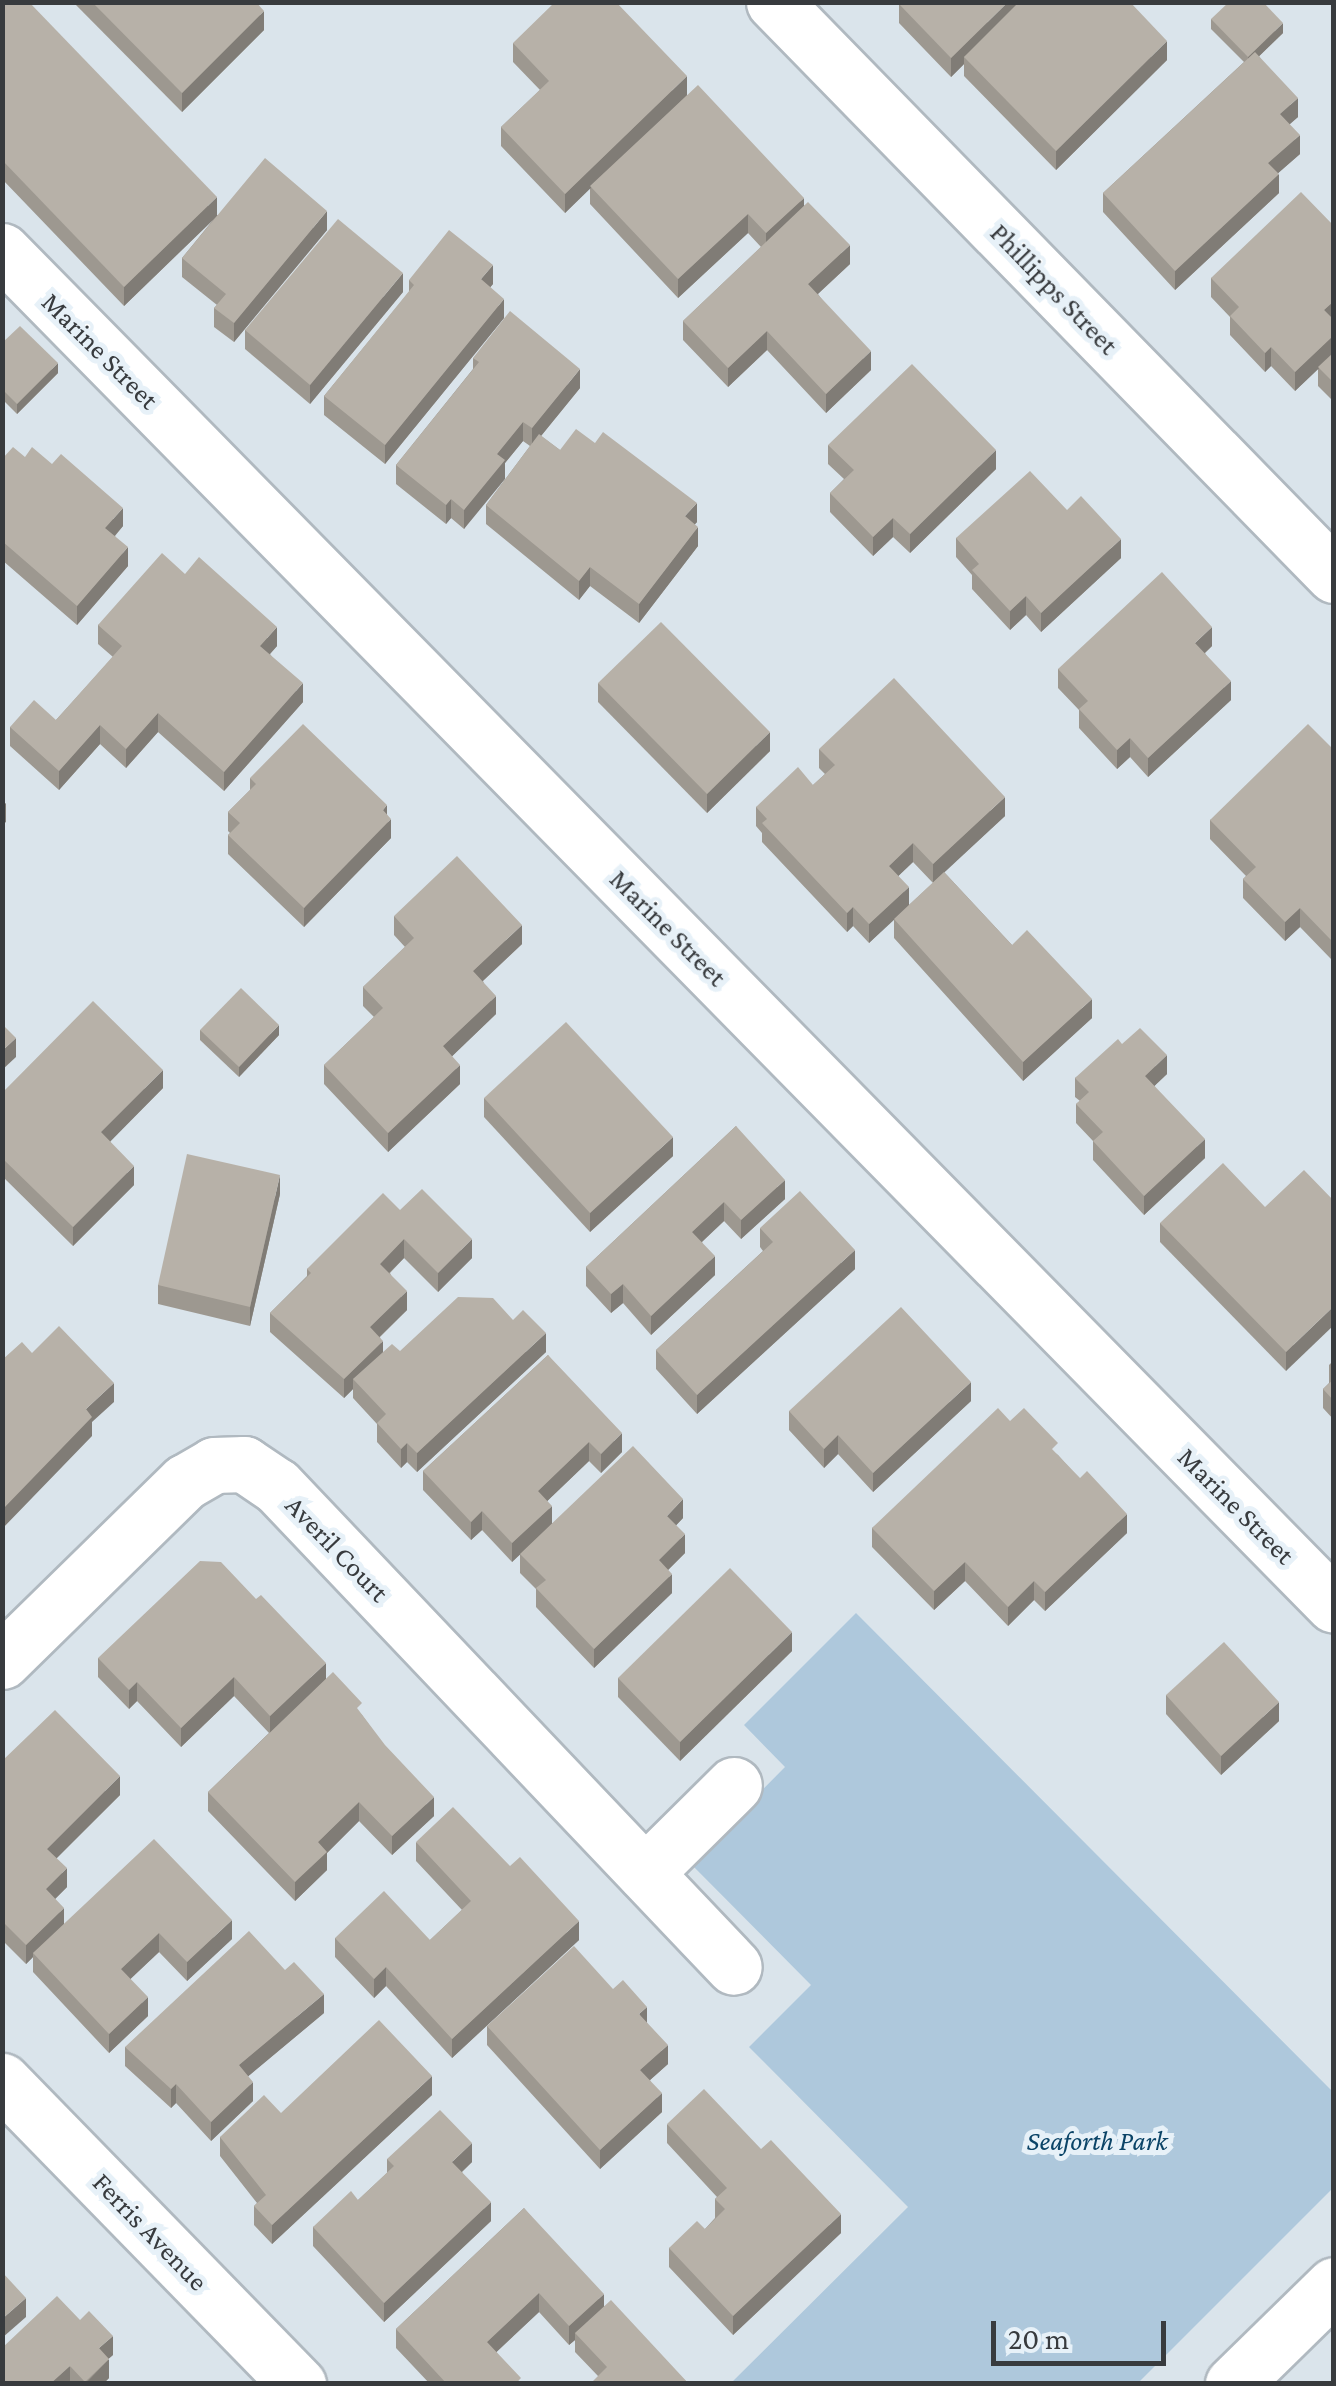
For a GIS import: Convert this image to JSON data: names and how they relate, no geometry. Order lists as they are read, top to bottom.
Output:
{
  "streets": {
    "street": [
      "Phillipps Street",
      "Marine Street",
      "Averil Court",
      "Ferris Avenue"
    ]
  },
  "parks": ["Seaforth Park"],
  "scale_bar": "20 m"
}
